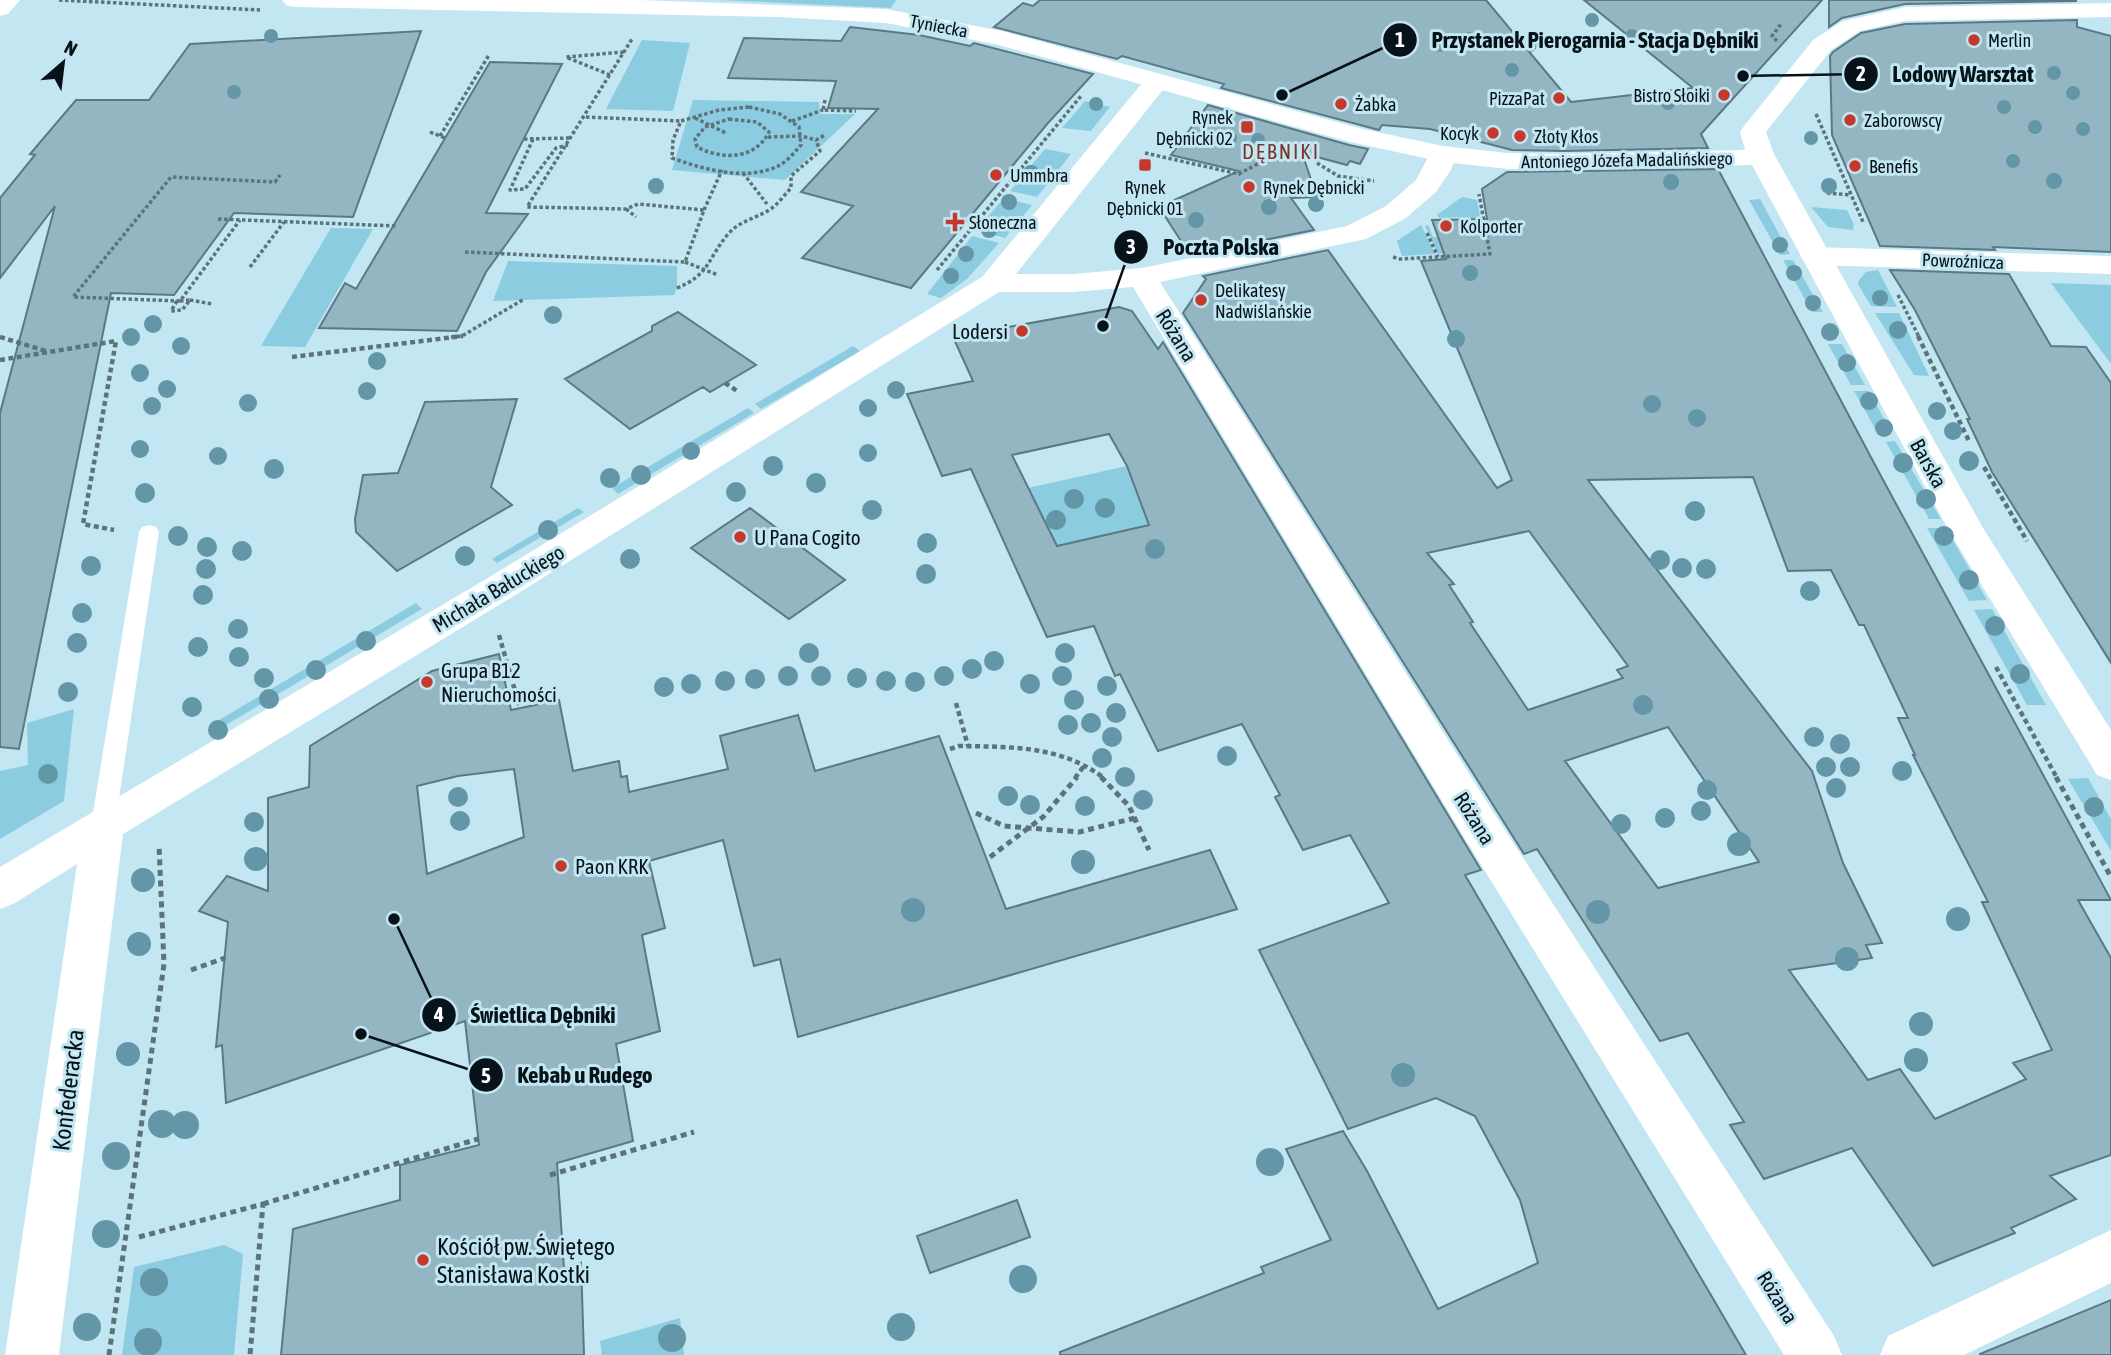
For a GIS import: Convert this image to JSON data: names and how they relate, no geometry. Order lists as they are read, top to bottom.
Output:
{
  "streets": {
    "street": [
      "Tyniecka",
      "Antoniego Józefa Madalińskiego",
      "Powroźnicza",
      "Różana",
      "Barska",
      "Michała Bałuckiego",
      "Konfederacka"
    ]
  },
  "crossings": [
    ["Antoniego Józefa Madalińskiego", "Barska"],
    ["Powroźnicza", "Barska"],
    ["Michała Bałuckiego", "Konfederacka"]
  ],
  "districts": ["DĘBNIKI"],
  "places": {
    "other": [
      "Merlin",
      "Lodowy Warsztat",
      "Przystanek Pierogarnia - Stacja Dębniki",
      "Bistro Słoiki",
      "PizzaPat",
      "Żabka",
      "Zaborowscy",
      "Kocyk",
      "Złoty Kłos",
      "Benefis",
      "Ummbra",
      "Rynek Dębnicki",
      "Kolporter",
      "Delikatesy Nadwiślańskie",
      "Poczta Polska",
      "Lodersi",
      "U Pana Cogito",
      "Grupa B12 Nieruchomości",
      "Paon KRK",
      "Świetlica Dębniki",
      "Kebab u Rudego",
      "Kościół pw. Świętego Stanisława Kostki"
    ],
    "transit": ["Rynek Dębnicki 02", "Rynek Dębnicki 01"],
    "health": ["Słoneczna"]
  },
  "north": "top right"
}
